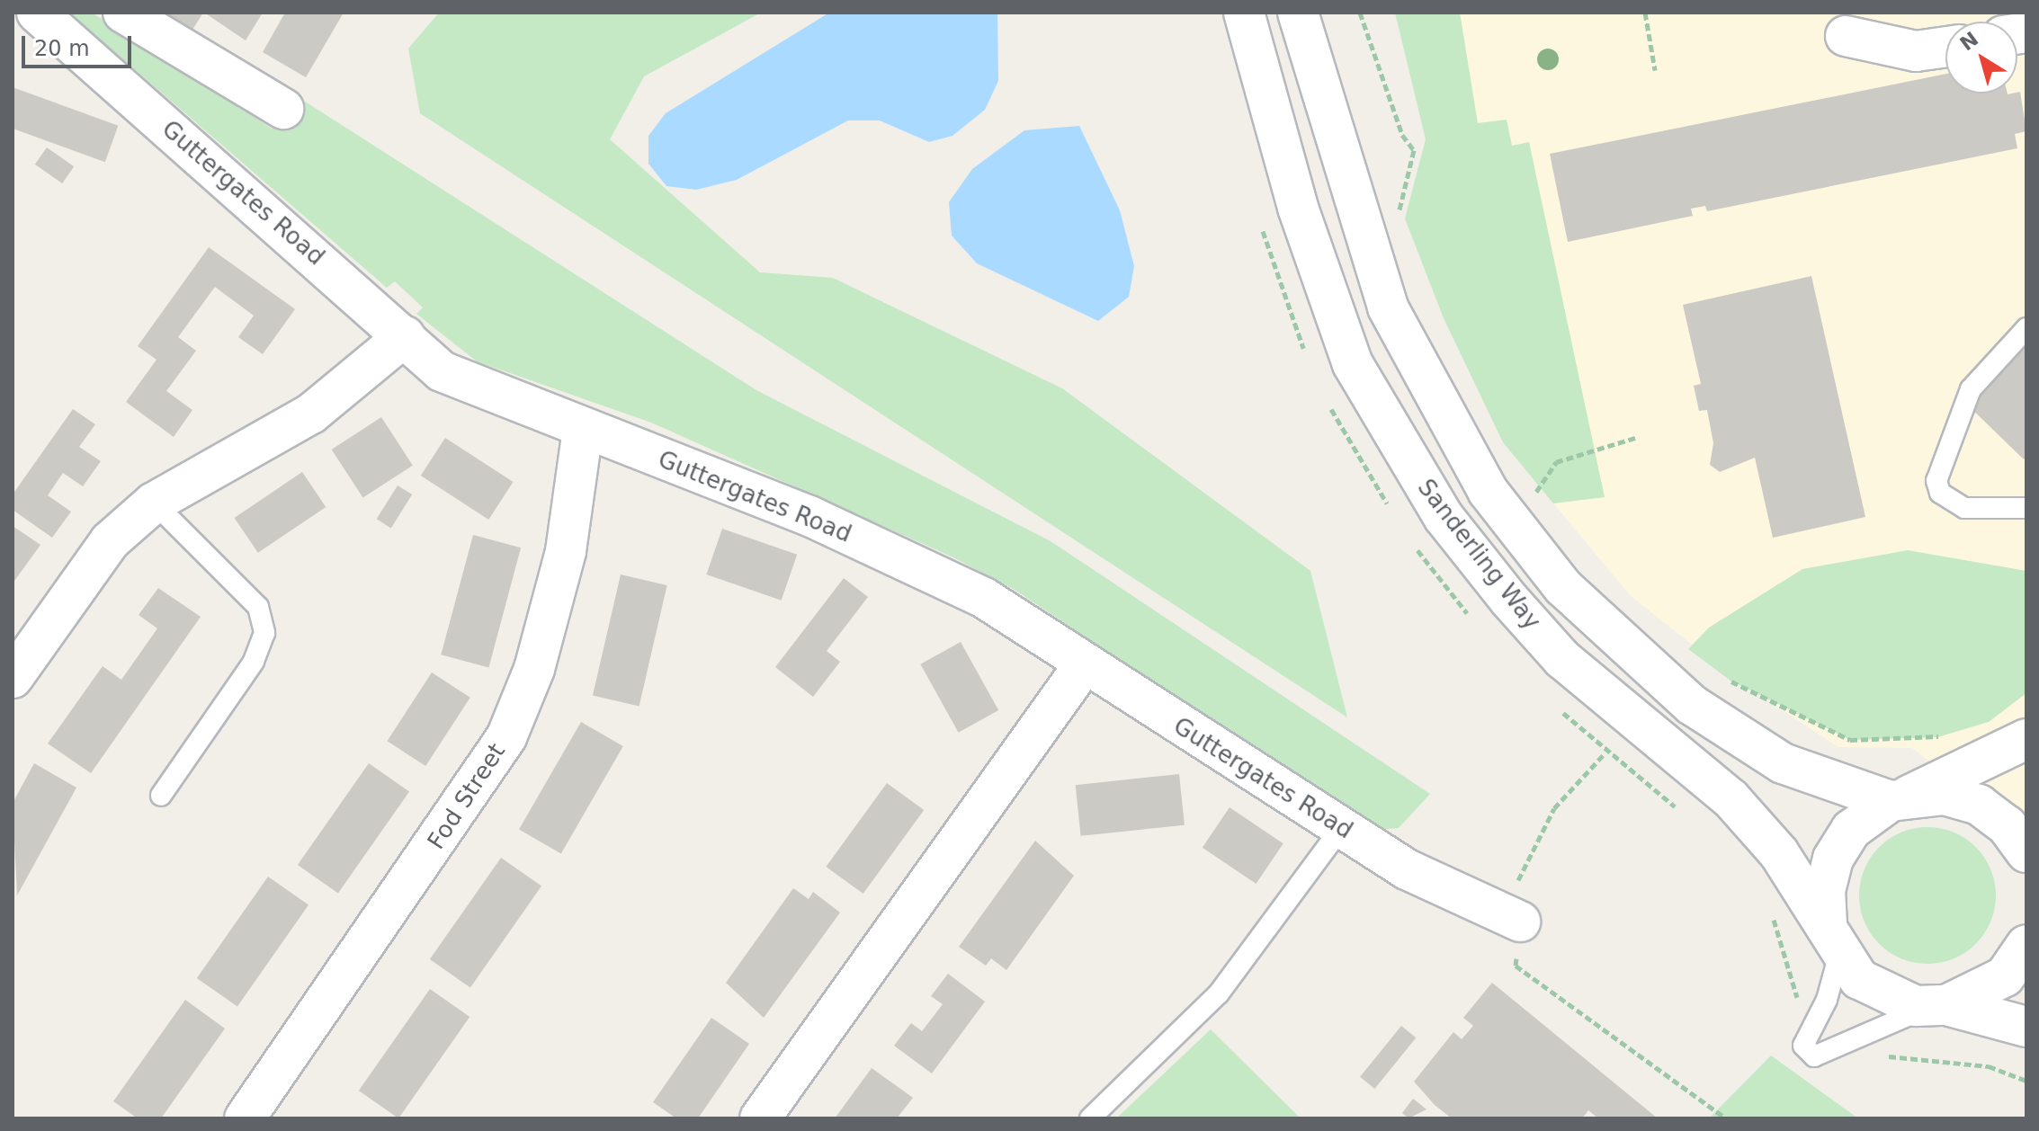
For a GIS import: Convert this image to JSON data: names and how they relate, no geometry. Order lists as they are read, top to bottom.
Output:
{
  "streets": {
    "street": ["Guttergates Road", "Sanderling Way", "Fod Street"]
  },
  "crossings": [
    ["Guttergates Road", "Fod Street"]
  ],
  "scale_bar": "20 m",
  "north": "top left"
}
